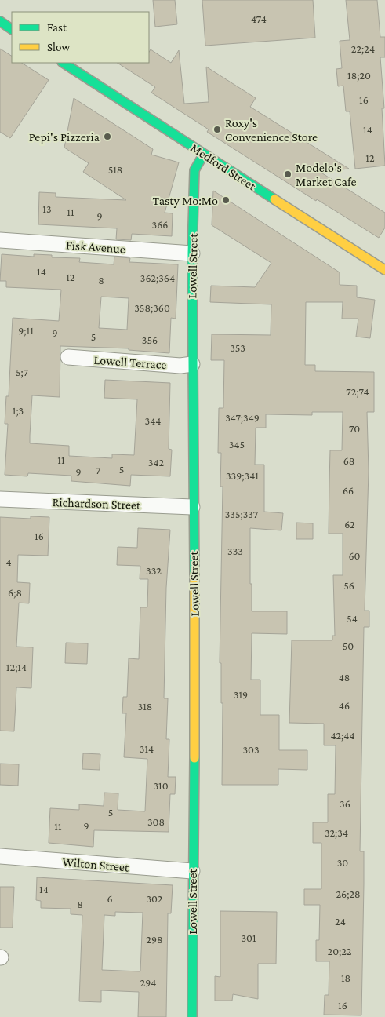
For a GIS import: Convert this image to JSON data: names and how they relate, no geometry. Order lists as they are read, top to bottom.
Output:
{
  "streets": {
    "street": [
      "Medford Street",
      "Fisk Avenue",
      "Lowell Street",
      "Lowell Terrace",
      "Richardson Street",
      "Wilton Street"
    ]
  },
  "crossings": [
    ["Medford Street", "Lowell Street"],
    ["Fisk Avenue", "Lowell Street"],
    ["Lowell Street", "Lowell Terrace"],
    ["Lowell Street", "Richardson Street"],
    ["Lowell Street", "Wilton Street"]
  ],
  "places": [
    "Roxy's Convenience Store",
    "Pepi's Pizzeria",
    "Modelo's Market Cafe",
    "Tasty Mo:Mo"
  ],
  "house_numbers": [
    "474",
    "22;24",
    "18;20",
    "16",
    "14",
    "12",
    "518",
    "13",
    "11",
    "9",
    "366",
    "14",
    "12",
    "362;364",
    "8",
    "358;360",
    "9;11",
    "9",
    "5",
    "356",
    "353",
    "5;7",
    "72;74",
    "1;3",
    "347;349",
    "344",
    "70",
    "345",
    "11",
    "68",
    "342",
    "5",
    "7",
    "9",
    "339;341",
    "66",
    "335;337",
    "62",
    "16",
    "333",
    "60",
    "4",
    "332",
    "56",
    "6;8",
    "54",
    "50",
    "12;14",
    "48",
    "319",
    "46",
    "318",
    "42;44",
    "314",
    "303",
    "310",
    "36",
    "5",
    "308",
    "9",
    "11",
    "32;34",
    "30",
    "14",
    "26;28",
    "6",
    "302",
    "8",
    "24",
    "301",
    "298",
    "20;22",
    "18",
    "294",
    "16"
  ],
  "legend": ["Fast", "Slow"]
}
